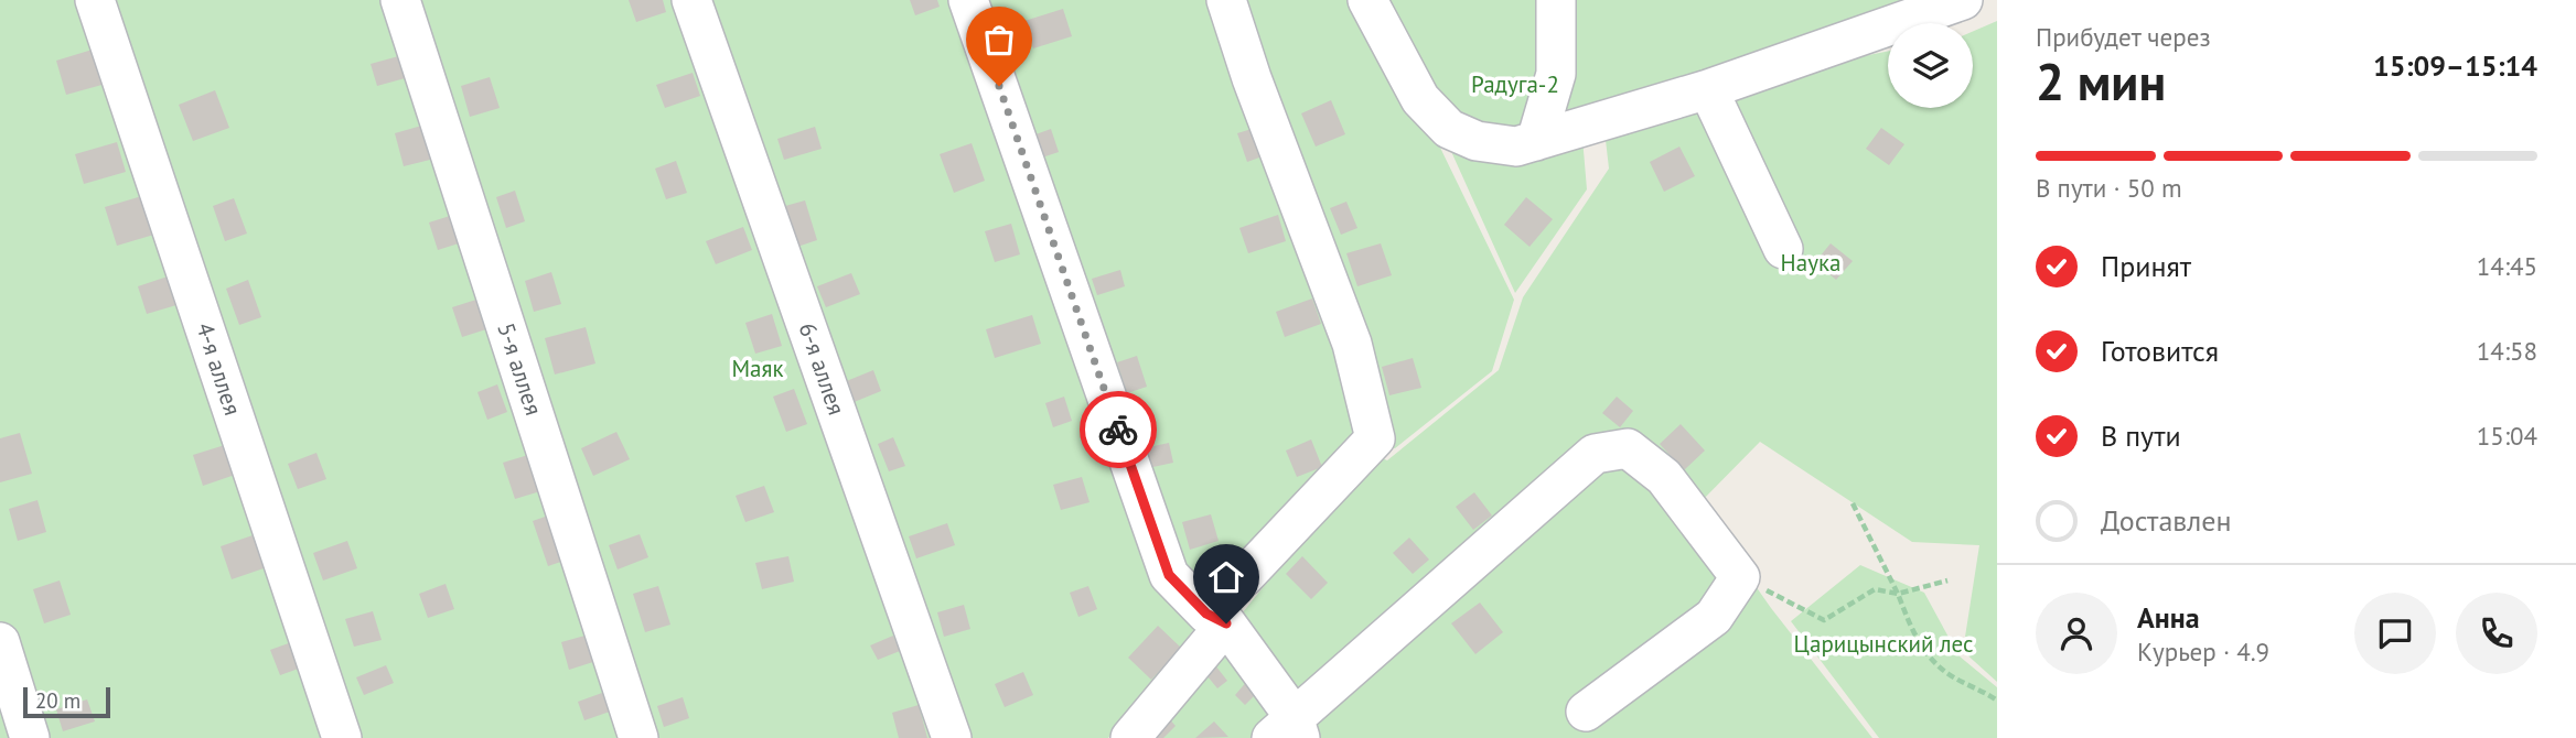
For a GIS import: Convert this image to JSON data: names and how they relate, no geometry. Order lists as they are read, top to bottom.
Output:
{
  "streets": {
    "street": ["4-я аллея", "5-я аллея", "6-я аллея"]
  },
  "parks": [
    "Радуга-2",
    "Наука",
    "Маяк",
    "Царицынский лес"
  ],
  "scale_bar": "20 m",
  "page": {
    "heading": ["2 мин", "Прибудет через", "15:09–15:14"],
    "panel": ["Анна", "Курьер · 4.9"],
    "bar": "В пути · 50 m",
    "list": [
      ["Принят", "14:45"],
      ["Готовится", "14:58"],
      ["В пути", "15:04"],
      "Доставлен"
    ],
    "scale": "20 m"
  }
}
